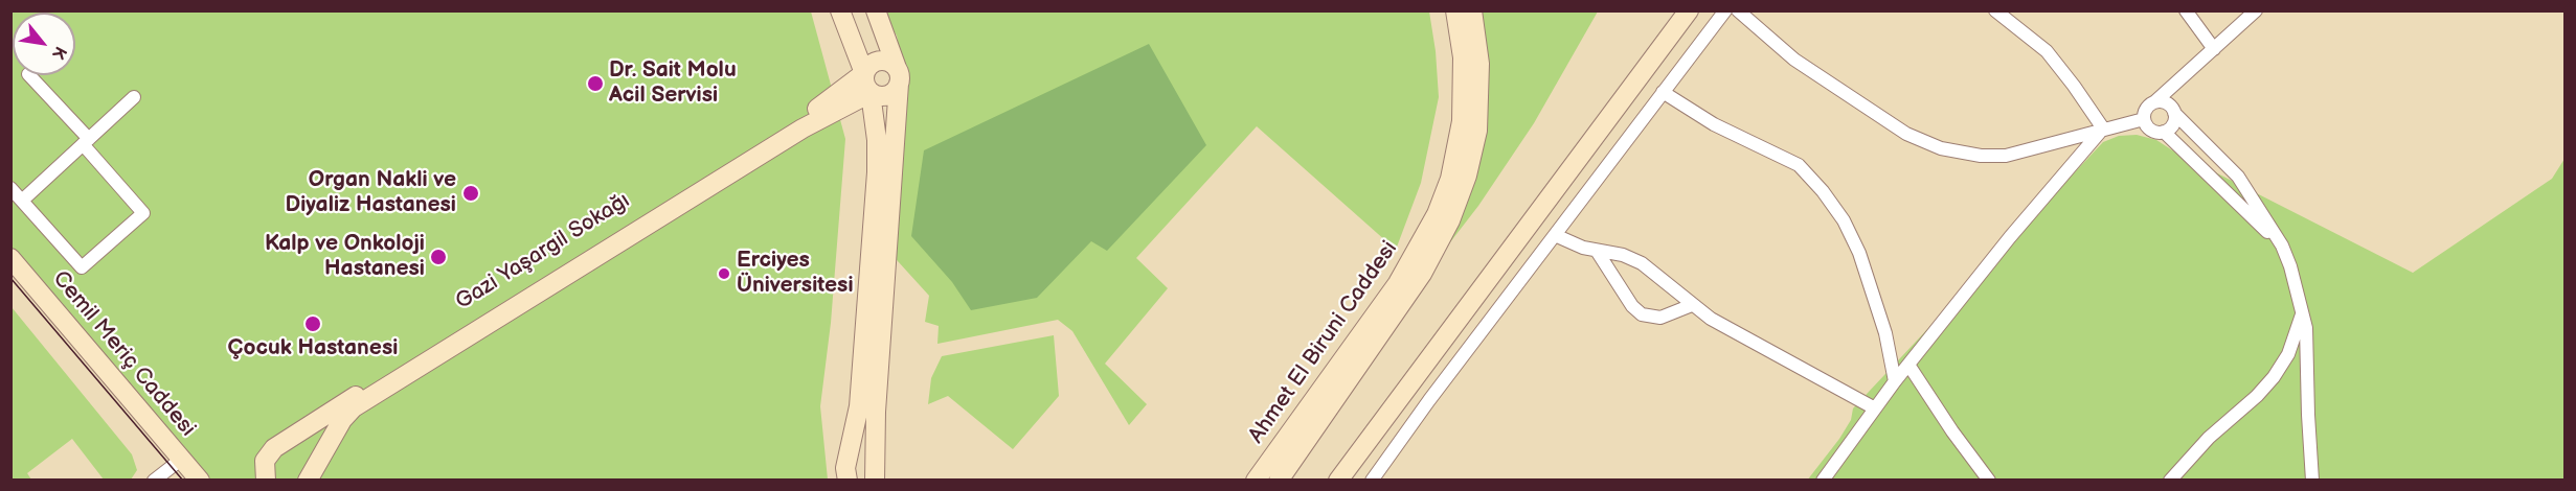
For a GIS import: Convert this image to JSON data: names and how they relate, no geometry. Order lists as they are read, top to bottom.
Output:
{
  "streets": {
    "street": ["Gazi Yaşargil Sokağı", "Ahmet El Biruni Caddesi", "Cemil Meriç Caddesi"]
  },
  "places": [
    "Dr. Sait Molu Acil Servisi",
    "Organ Nakli ve Diyaliz Hastanesi",
    "Kalp ve Onkoloji Hastanesi",
    "Erciyes Üniversitesi",
    "Çocuk Hastanesi"
  ],
  "north": "bottom right"
}
